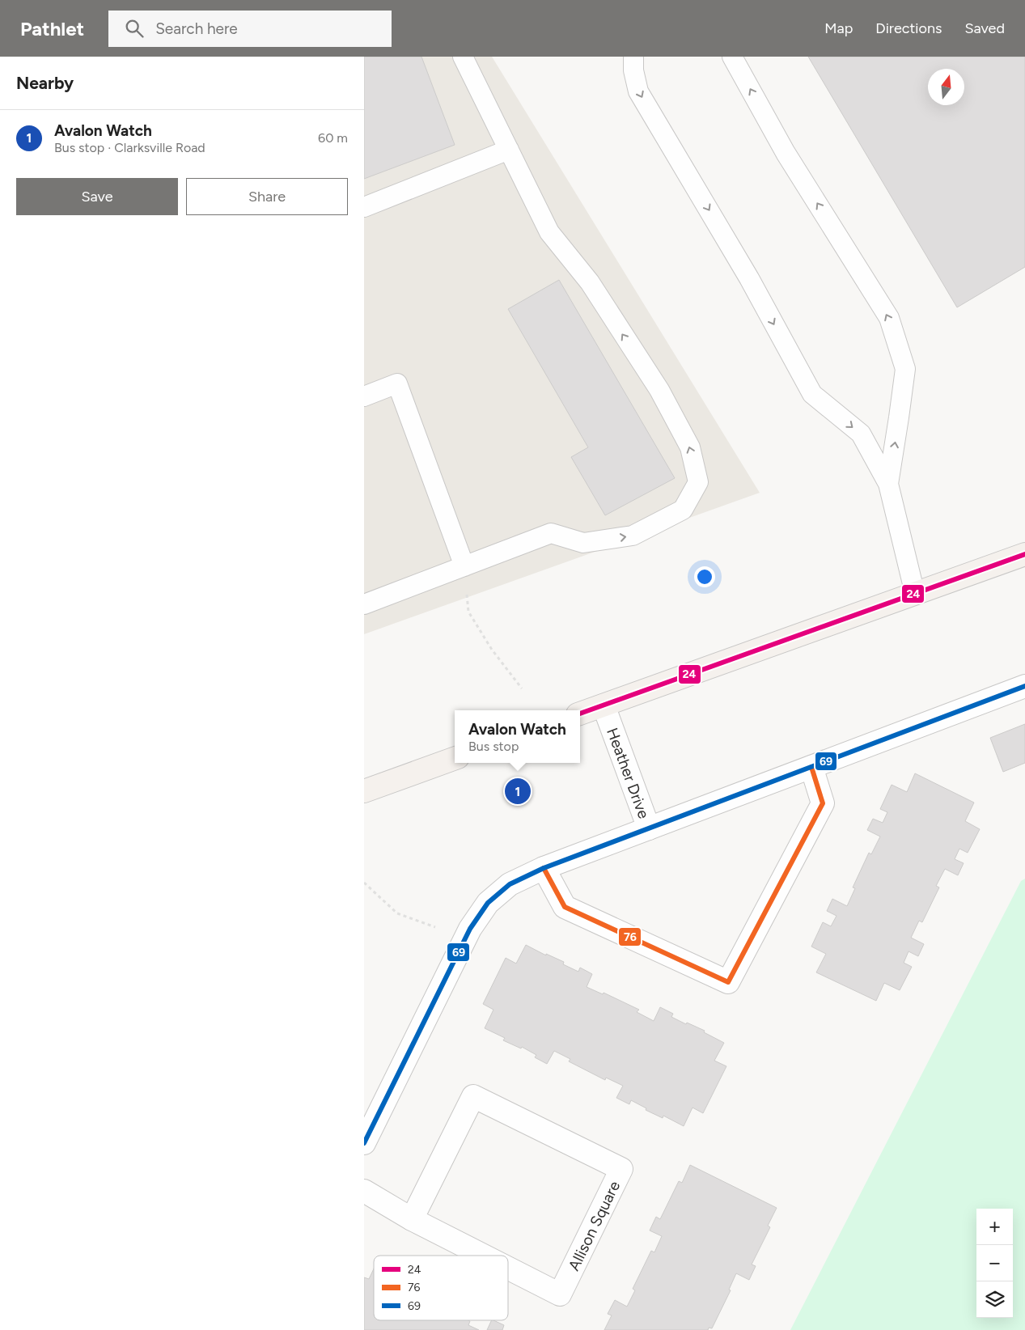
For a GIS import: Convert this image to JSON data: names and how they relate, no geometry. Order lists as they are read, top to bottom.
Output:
{
  "streets": {
    "street": ["Heather Drive", "Allison Square"]
  },
  "lines": ["transit line 24", "transit line 69", "transit line 76"],
  "legend": ["24", "76", "69"],
  "north": "top",
  "page": {
    "header": "Pathlet",
    "search": "Search here",
    "nav": ["Map", "Directions", "Saved"],
    "heading": "Nearby",
    "list": [
      {
        "mark": "1",
        "name": "Avalon Watch",
        "note": "Bus stop · Clarksville Road",
        "value": "60 m"
      }
    ],
    "buttons": ["Save", "Share"],
    "popup": ["Avalon Watch", "Bus stop"],
    "pins": "1",
    "map_buttons": ["+", "−"]
  }
}
